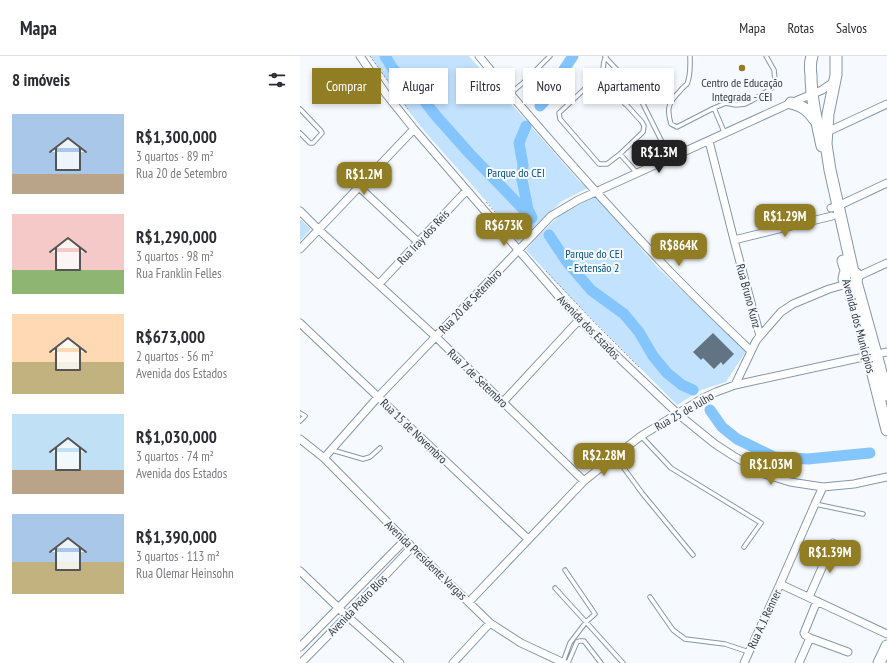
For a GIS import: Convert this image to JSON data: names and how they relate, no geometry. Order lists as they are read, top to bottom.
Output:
{
  "streets": {
    "main road": ["Avenida dos Municípios"],
    "street": [
      "Rua Iray dos Reis",
      "Rua Bruno Kunz",
      "Rua 20 de Setembro",
      "Avenida dos Estados",
      "Rua 7 de Setembro",
      "Rua 25 de Julho",
      "Rua 15 de Novembro",
      "Avenida Presidente Vargas",
      "Avenida Pedro Blos",
      "Rua A. J. Renner"
    ]
  },
  "crossings": [
    ["Rua Iray dos Reis", "Avenida dos Estados"],
    ["Rua Iray dos Reis", "Rua 7 de Setembro"],
    ["Rua Bruno Kunz", "Rua 20 de Setembro"],
    ["Rua 20 de Setembro", "Avenida dos Municípios"],
    ["Rua 20 de Setembro", "Avenida dos Estados"],
    ["Rua 20 de Setembro", "Rua 7 de Setembro"],
    ["Rua 20 de Setembro", "Rua 15 de Novembro"],
    ["Rua 20 de Setembro", "Avenida Presidente Vargas"],
    ["Avenida dos Municípios", "Rua 25 de Julho"],
    ["Avenida dos Estados", "Rua 25 de Julho"],
    ["Avenida dos Estados", "Rua A. J. Renner"],
    ["Rua 7 de Setembro", "Rua 25 de Julho"],
    ["Rua 25 de Julho", "Rua 15 de Novembro"],
    ["Rua 25 de Julho", "Avenida Presidente Vargas"],
    ["Avenida Presidente Vargas", "Avenida Pedro Blos"]
  ],
  "parks": ["Parque do CEI", "Parque do CEI - Extensão 2"],
  "places": ["Centro de Educação Integrada - CEI"],
  "page": {
    "header": "Mapa",
    "nav": ["Mapa", "Rotas", "Salvos"],
    "heading": "8 imóveis",
    "chip": [
      "Comprar",
      "Alugar",
      "Filtros",
      "Novo",
      "Apartamento"
    ],
    "list": [
      {
        "name": "R$1,300,000",
        "note": "3 quartos · 89 m² · Rua 20 de Setembro"
      },
      {
        "name": "R$1,290,000",
        "note": "3 quartos · 98 m² · Rua Franklin Felles"
      },
      {
        "name": "R$673,000",
        "note": "2 quartos · 56 m² · Avenida dos Estados"
      },
      {
        "name": "R$1,030,000",
        "note": "3 quartos · 74 m² · Avenida dos Estados"
      },
      {
        "name": "R$1,390,000",
        "note": "3 quartos · 113 m² · Rua Olemar Heinsohn"
      }
    ],
    "price": [
      "R$1.3M",
      "R$1.2M",
      "R$1.29M",
      "R$673K",
      "R$864K",
      "R$2.28M",
      "R$1.03M",
      "R$1.39M"
    ]
  }
}
